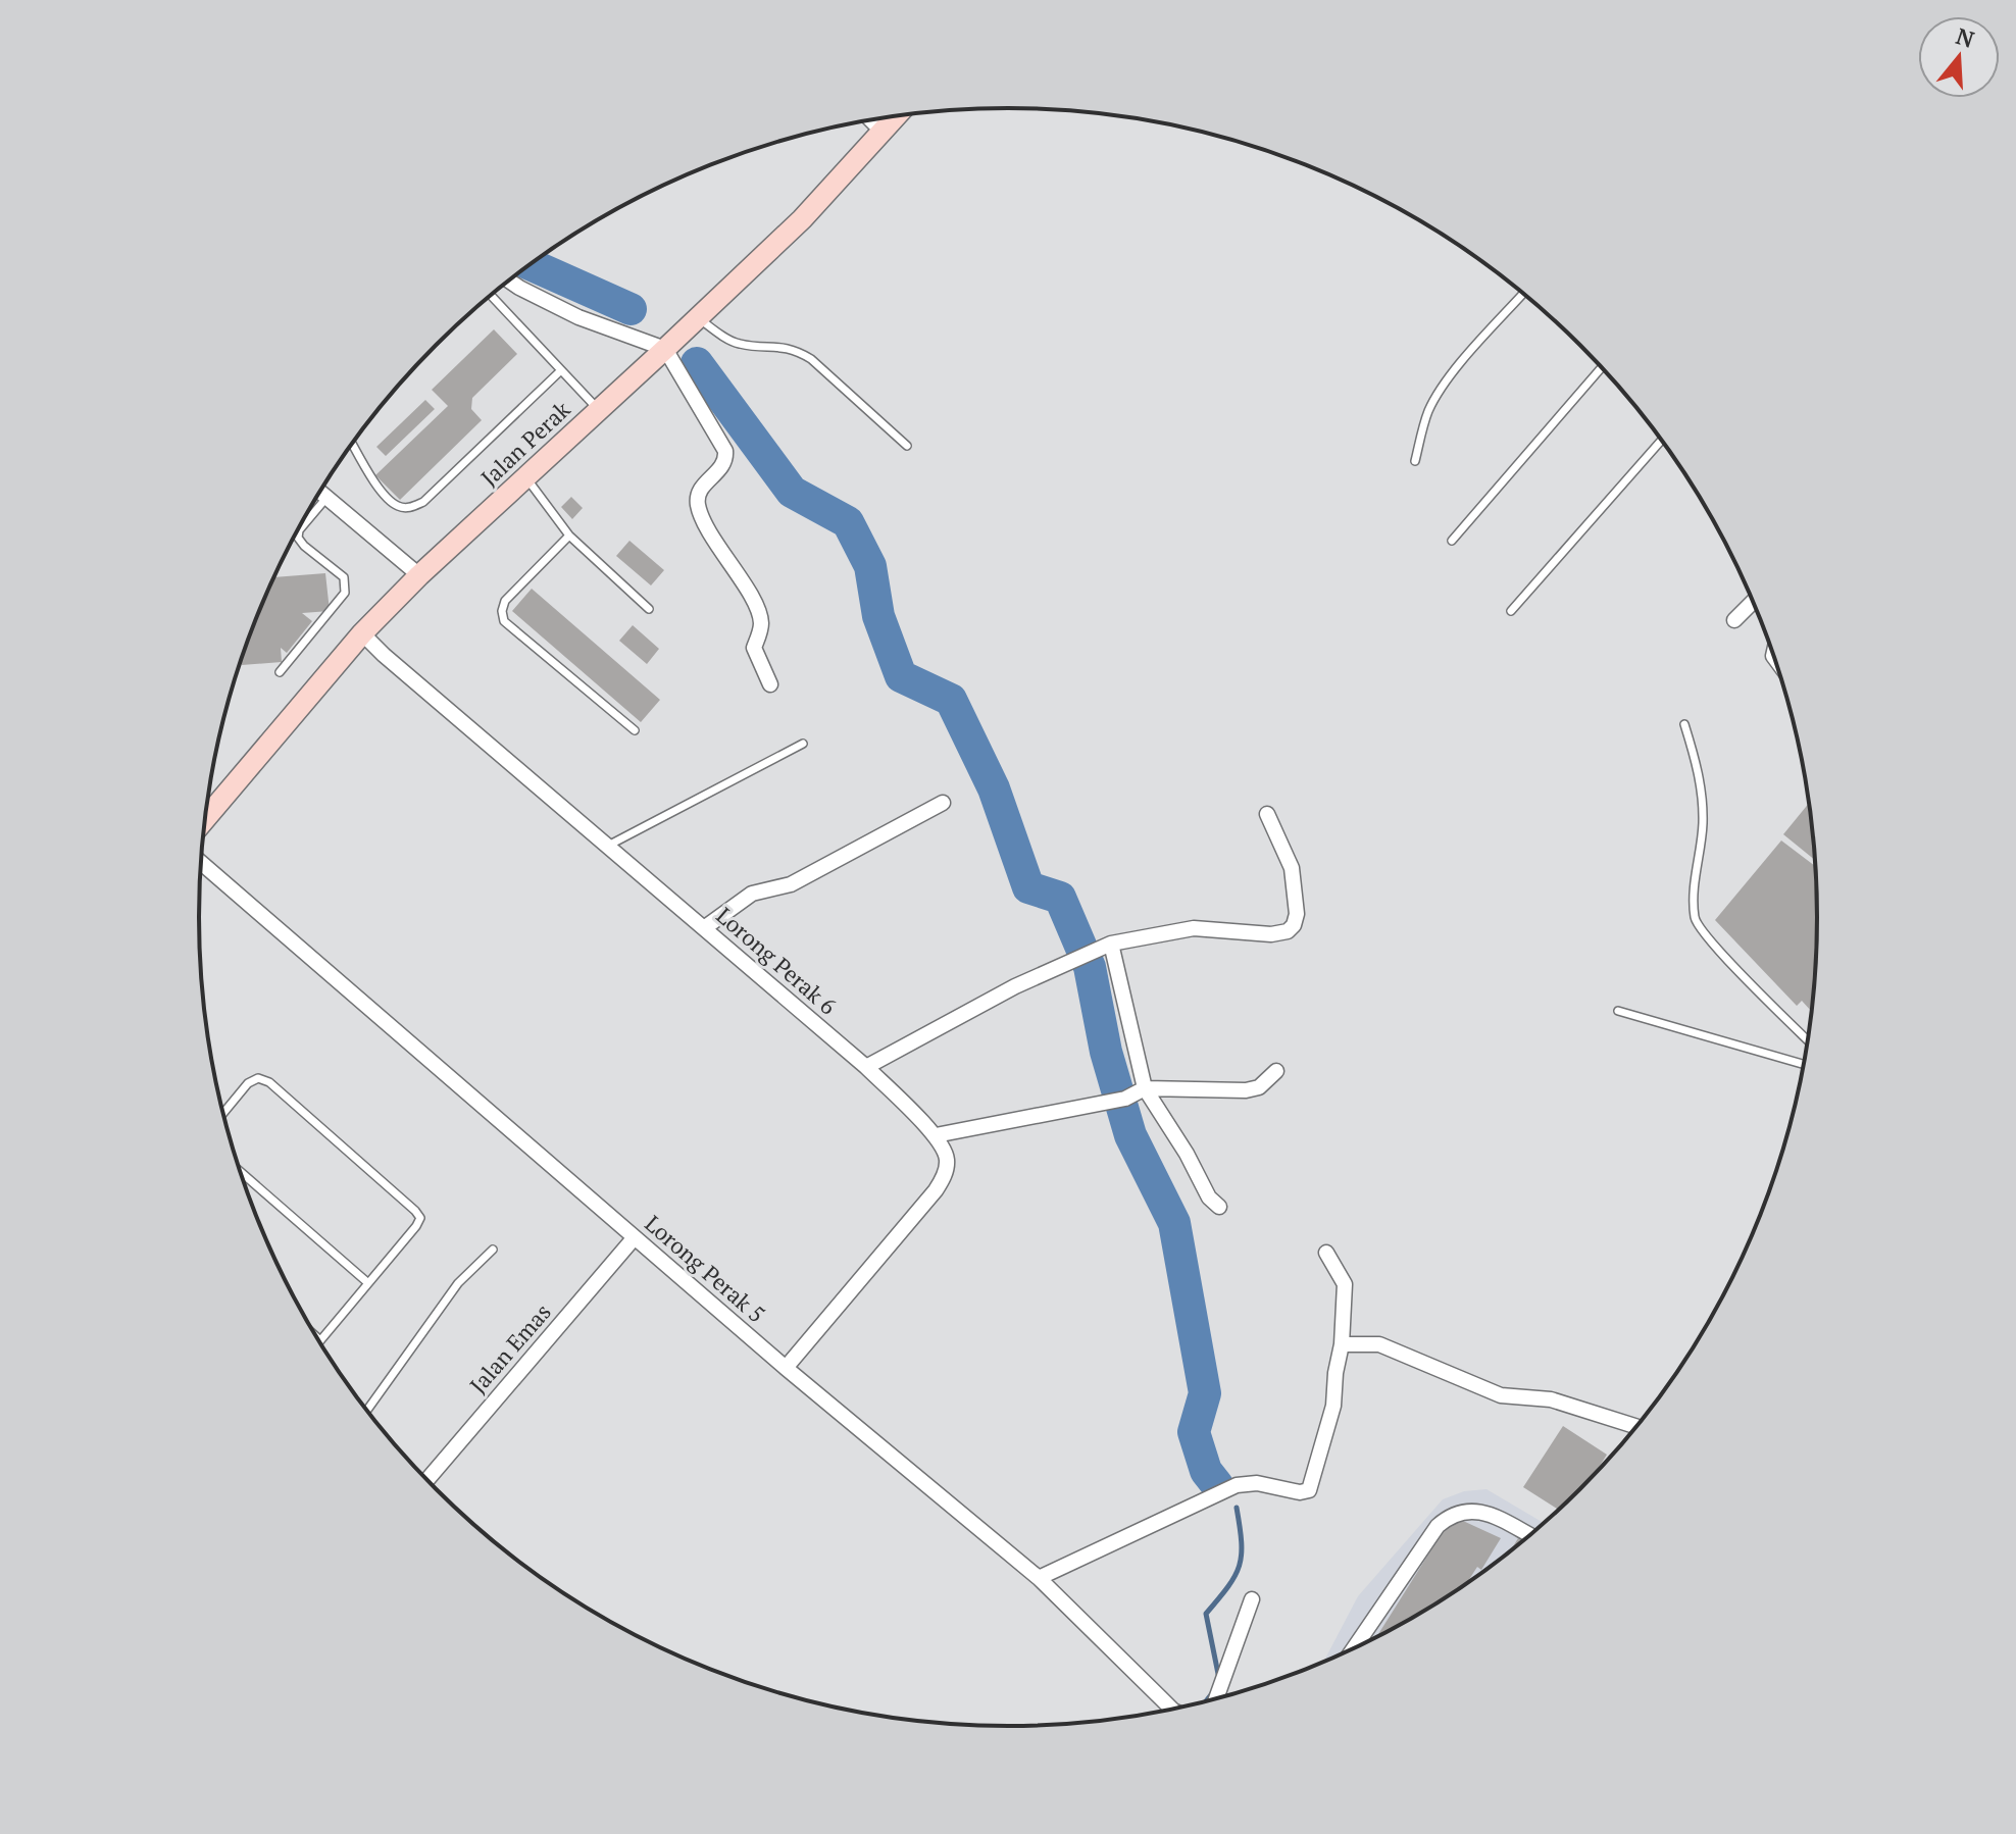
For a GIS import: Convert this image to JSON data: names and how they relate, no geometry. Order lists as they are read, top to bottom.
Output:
{
  "streets": {
    "street": [
      "Jalan Perak",
      "Lorong Perak 6",
      "Lorong Perak 5",
      "Jalan Emas"
    ]
  },
  "crossings": [
    ["Jalan Perak", "Lorong Perak 6"],
    ["Lorong Perak 5", "Jalan Emas"]
  ],
  "north": "top"
}
